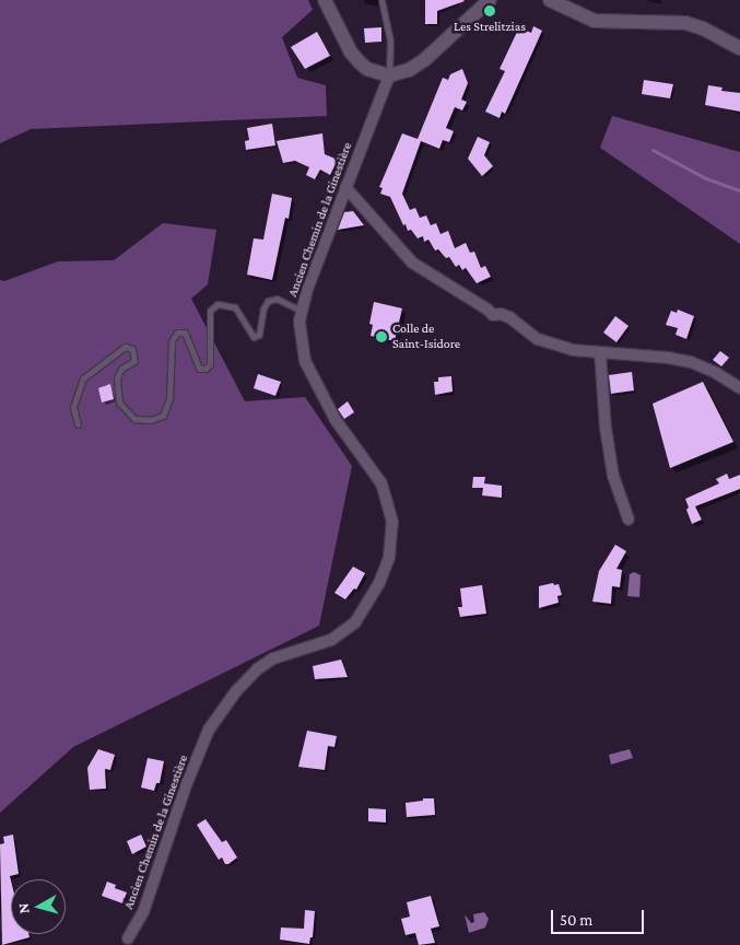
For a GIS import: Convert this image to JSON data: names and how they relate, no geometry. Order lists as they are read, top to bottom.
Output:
{
  "streets": {
    "street": ["Ancien Chemin de la Ginestière"]
  },
  "places": ["Les Strelitzias", "Colle de Saint-Isidore"],
  "scale_bar": "50 m",
  "north": "left"
}
